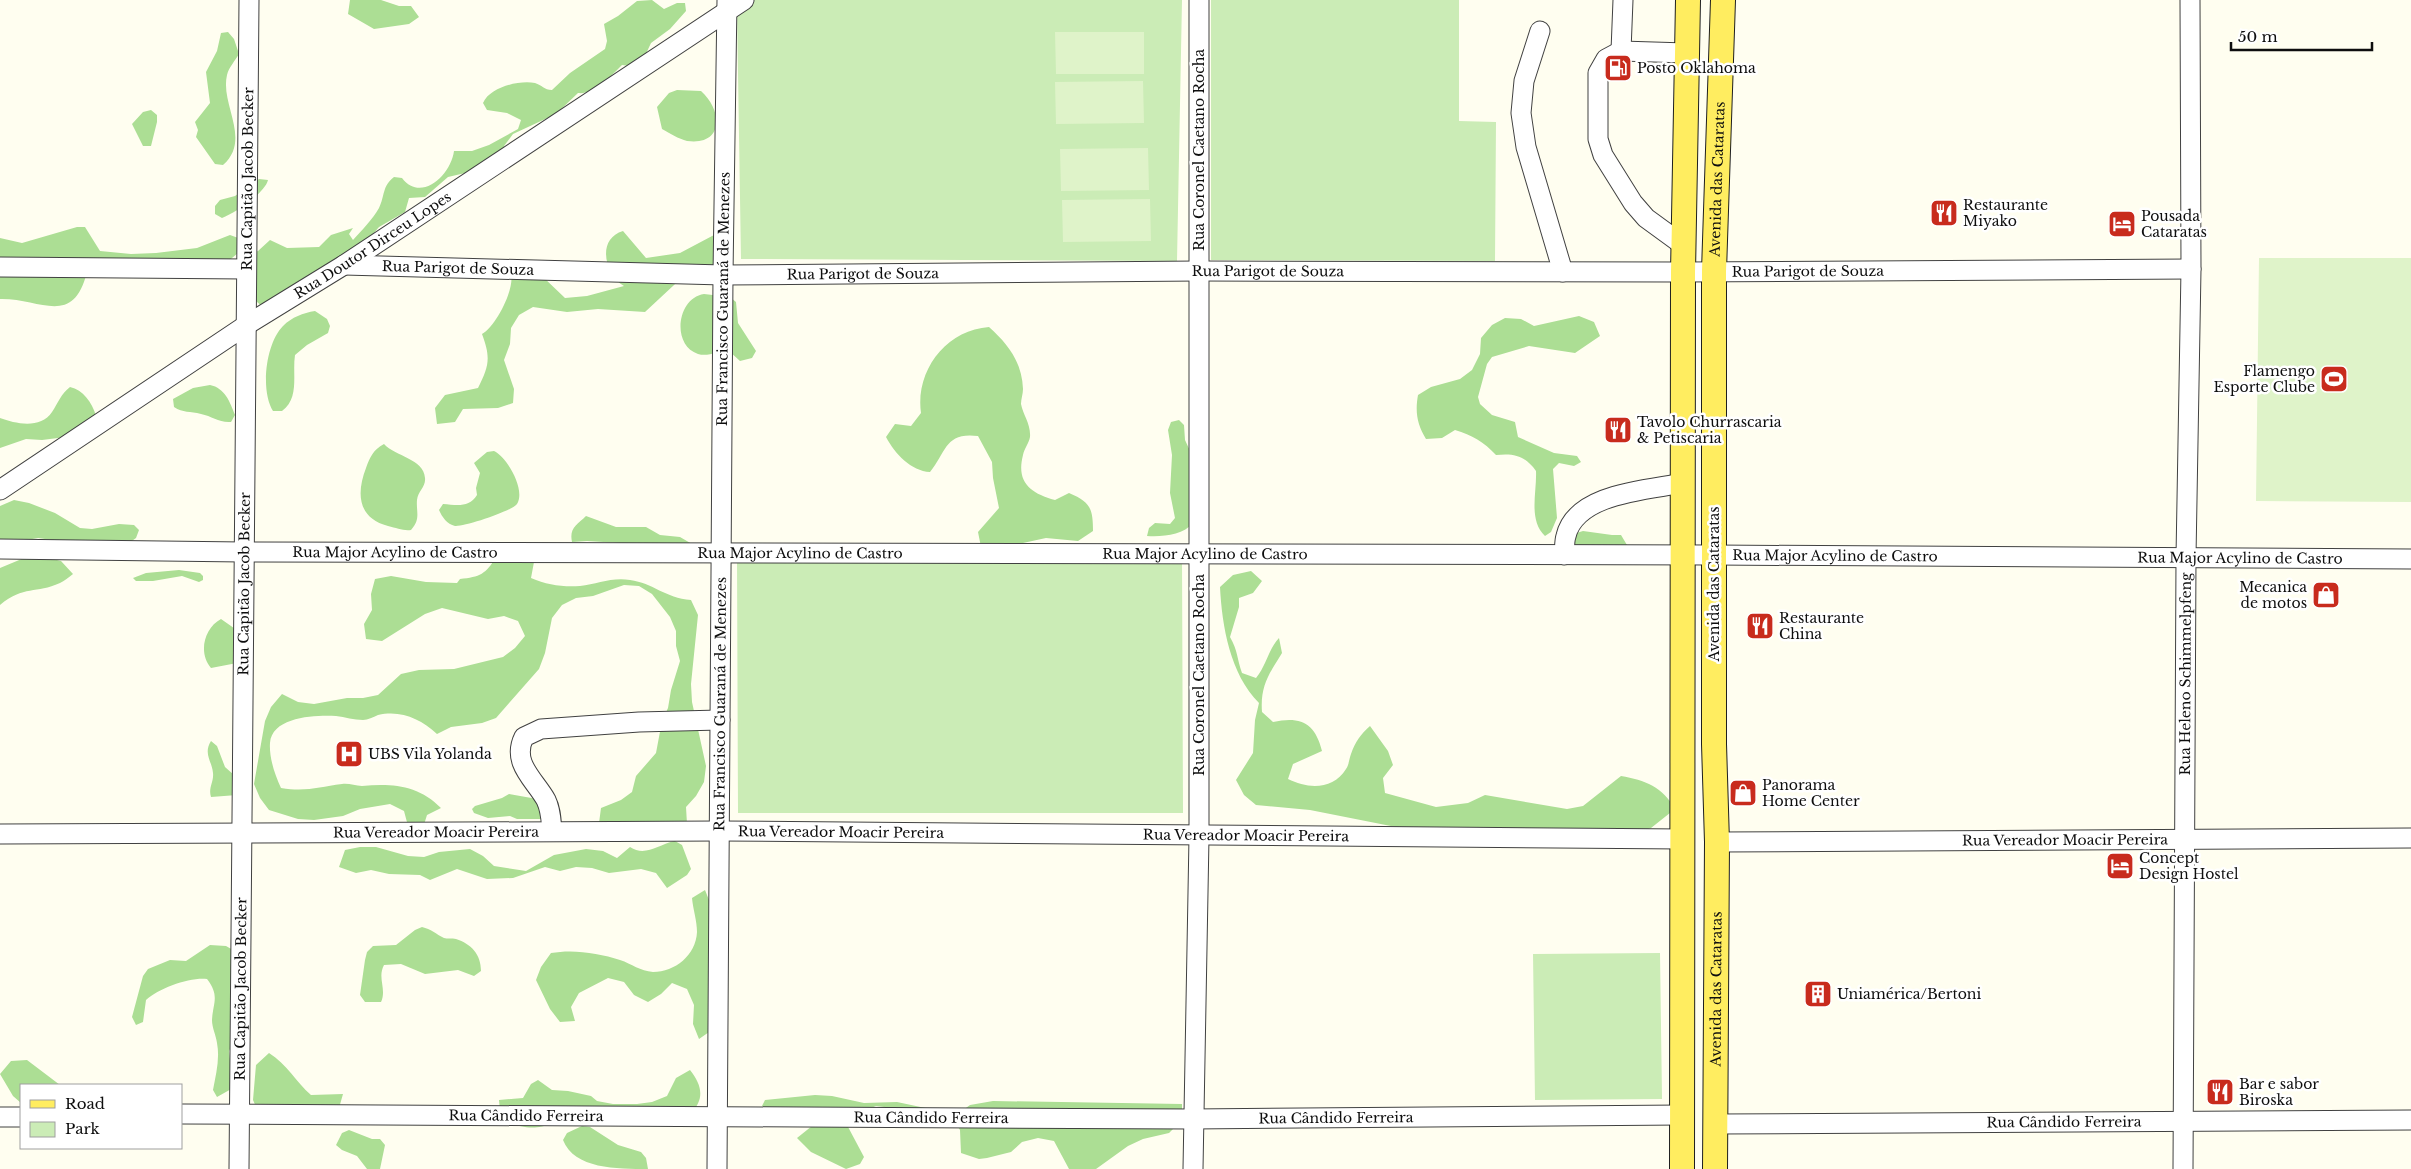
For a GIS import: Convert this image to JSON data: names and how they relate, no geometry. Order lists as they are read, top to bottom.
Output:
{
  "streets": {
    "main road": ["Avenida das Cataratas"],
    "street": [
      "Rua Coronel Caetano Rocha",
      "Rua Capitão Jacob Becker",
      "Rua Doutor Dirceu Lopes",
      "Rua Parigot de Souza",
      "Rua Francisco Guaraná de Menezes",
      "Rua Major Acylino de Castro",
      "Rua Heleno Schimmelpfeng",
      "Rua Vereador Moacir Pereira",
      "Rua Cândido Ferreira"
    ]
  },
  "crossings": [
    ["Rua Coronel Caetano Rocha", "Rua Parigot de Souza"],
    ["Rua Coronel Caetano Rocha", "Rua Major Acylino de Castro"],
    ["Rua Coronel Caetano Rocha", "Rua Vereador Moacir Pereira"],
    ["Rua Coronel Caetano Rocha", "Rua Cândido Ferreira"],
    ["Rua Capitão Jacob Becker", "Rua Doutor Dirceu Lopes"],
    ["Rua Capitão Jacob Becker", "Rua Major Acylino de Castro"],
    ["Rua Capitão Jacob Becker", "Rua Vereador Moacir Pereira"],
    ["Rua Capitão Jacob Becker", "Rua Cândido Ferreira"],
    ["Avenida das Cataratas", "Rua Parigot de Souza"],
    ["Avenida das Cataratas", "Rua Major Acylino de Castro"],
    ["Avenida das Cataratas", "Rua Vereador Moacir Pereira"],
    ["Avenida das Cataratas", "Rua Cândido Ferreira"],
    ["Rua Doutor Dirceu Lopes", "Rua Parigot de Souza"],
    ["Rua Doutor Dirceu Lopes", "Rua Francisco Guaraná de Menezes"],
    ["Rua Parigot de Souza", "Rua Francisco Guaraná de Menezes"],
    ["Rua Parigot de Souza", "Rua Heleno Schimmelpfeng"],
    ["Rua Francisco Guaraná de Menezes", "Rua Major Acylino de Castro"],
    ["Rua Francisco Guaraná de Menezes", "Rua Vereador Moacir Pereira"],
    ["Rua Francisco Guaraná de Menezes", "Rua Cândido Ferreira"],
    ["Rua Major Acylino de Castro", "Rua Heleno Schimmelpfeng"],
    ["Rua Heleno Schimmelpfeng", "Rua Vereador Moacir Pereira"],
    ["Rua Heleno Schimmelpfeng", "Rua Cândido Ferreira"]
  ],
  "places": {
    "fuel station": ["Posto Oklahoma"],
    "restaurant": [
      "Restaurante Miyako",
      "Tavolo Churrascaria & Petiscaria",
      "Restaurante China",
      "Bar e sabor Biroska"
    ],
    "hotel": ["Pousada Cataratas", "Concept Design Hostel"],
    "sports": ["Flamengo Esporte Clube"],
    "shop": ["Mecanica de motos", "Panorama Home Center"],
    "hospital": ["UBS Vila Yolanda"],
    "building": ["Uniamérica/Bertoni"]
  },
  "legend": ["Road", "Park"],
  "scale_bar": "50 m"
}
